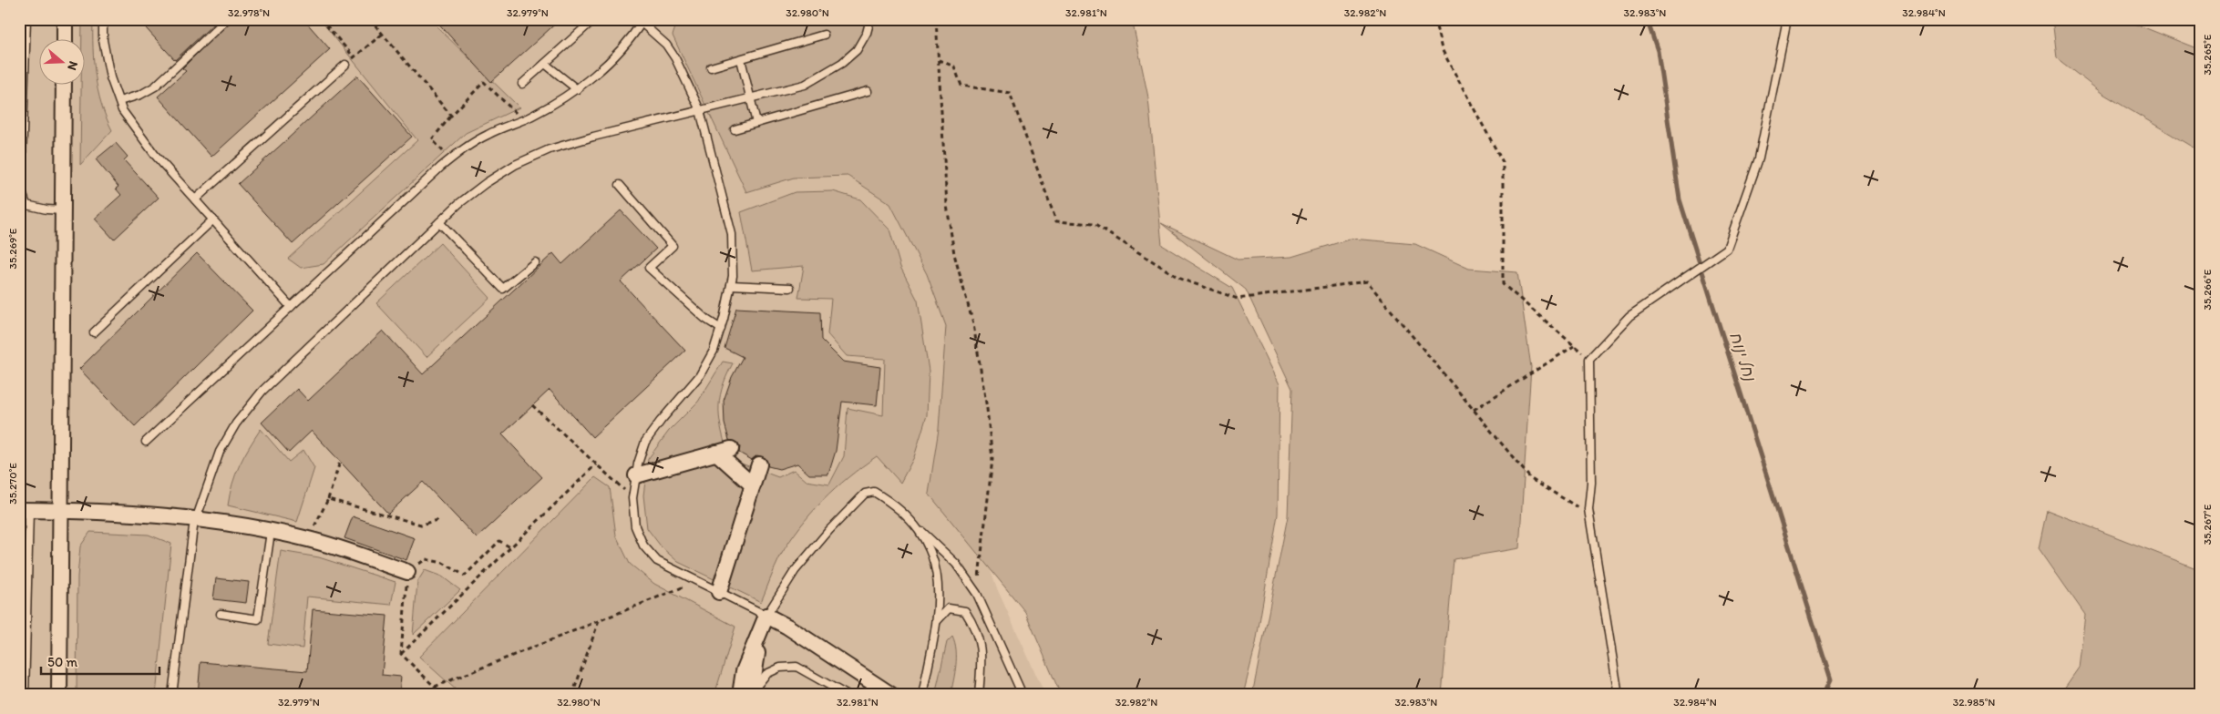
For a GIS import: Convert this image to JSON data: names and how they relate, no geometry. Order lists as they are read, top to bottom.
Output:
{
  "water": ["נחל ינוח"],
  "scale_bar": "50 m",
  "north": "right",
  "coordinates": [
    "32.978°N",
    "32.979°N",
    "32.980°N",
    "32.981°N",
    "32.982°N",
    "32.983°N",
    "32.984°N",
    "35.265°E",
    "35.269°E",
    "35.266°E",
    "35.270°E",
    "35.267°E",
    "32.985°N"
  ]
}
